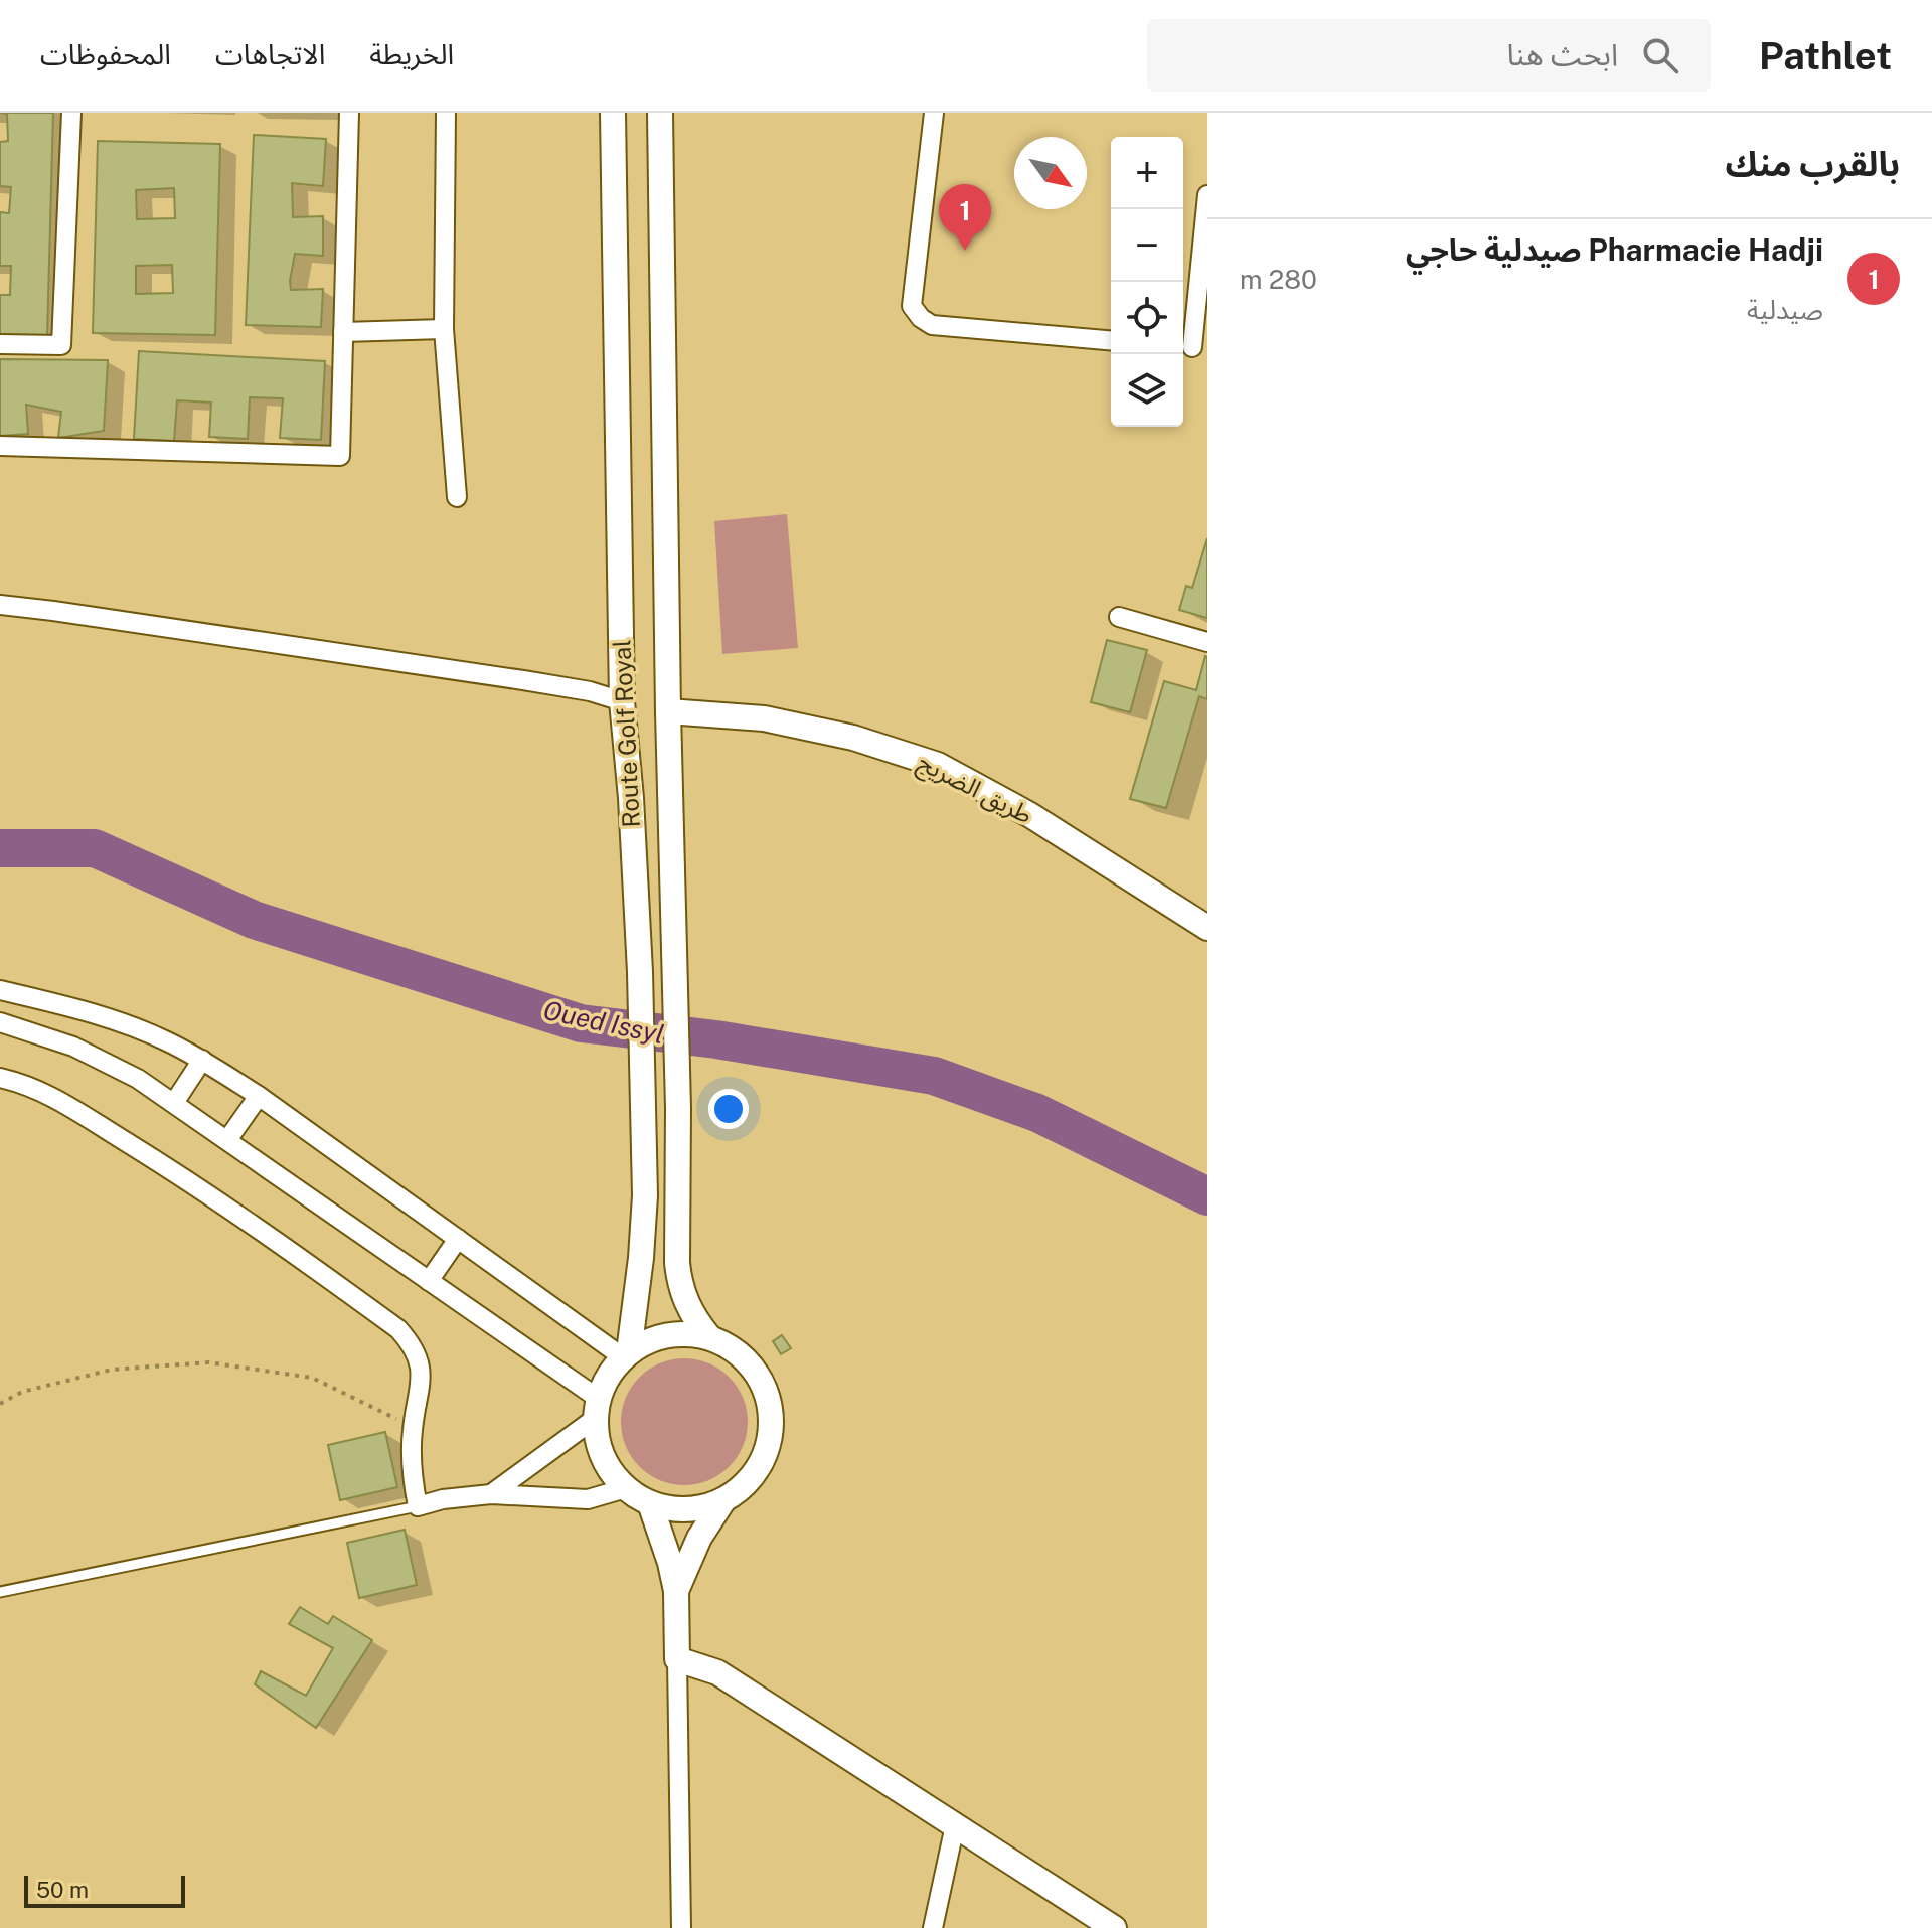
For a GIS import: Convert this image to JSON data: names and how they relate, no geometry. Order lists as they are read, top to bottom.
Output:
{
  "streets": {
    "street": ["Route Golf Royal", "طريق الضريح"]
  },
  "crossings": [
    ["Route Golf Royal", "طريق الضريح"]
  ],
  "water": ["Oued Issyl"],
  "scale_bar": "50 m",
  "north": "bottom right",
  "page": {
    "header": "Pathlet",
    "search": "ابحث هنا",
    "nav": ["الخريطة", "الاتجاهات", "المحفوظات"],
    "heading": "بالقرب منك",
    "map_buttons": ["+", "−"],
    "pins": "1",
    "list": [
      {
        "mark": "1",
        "name": "Pharmacie Hadji صيدلية حاجي",
        "note": "صيدلية",
        "value": "280 m"
      }
    ],
    "scale": "50 m"
  }
}
